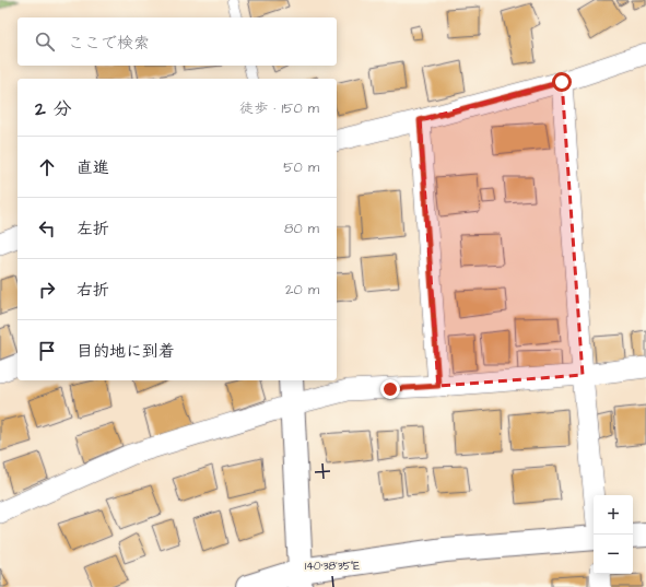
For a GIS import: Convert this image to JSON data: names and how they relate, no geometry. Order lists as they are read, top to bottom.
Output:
{
  "page": {
    "search": "ここで検索",
    "heading": ["2 分", "徒歩 · 150 m"],
    "list": [
      ["直進", "50 m"],
      ["左折", "80 m"],
      ["右折", "20 m"],
      "目的地に到着"
    ],
    "map_buttons": ["+", "−"]
  },
  "coordinates": ["140°38'35\"E"]
}
